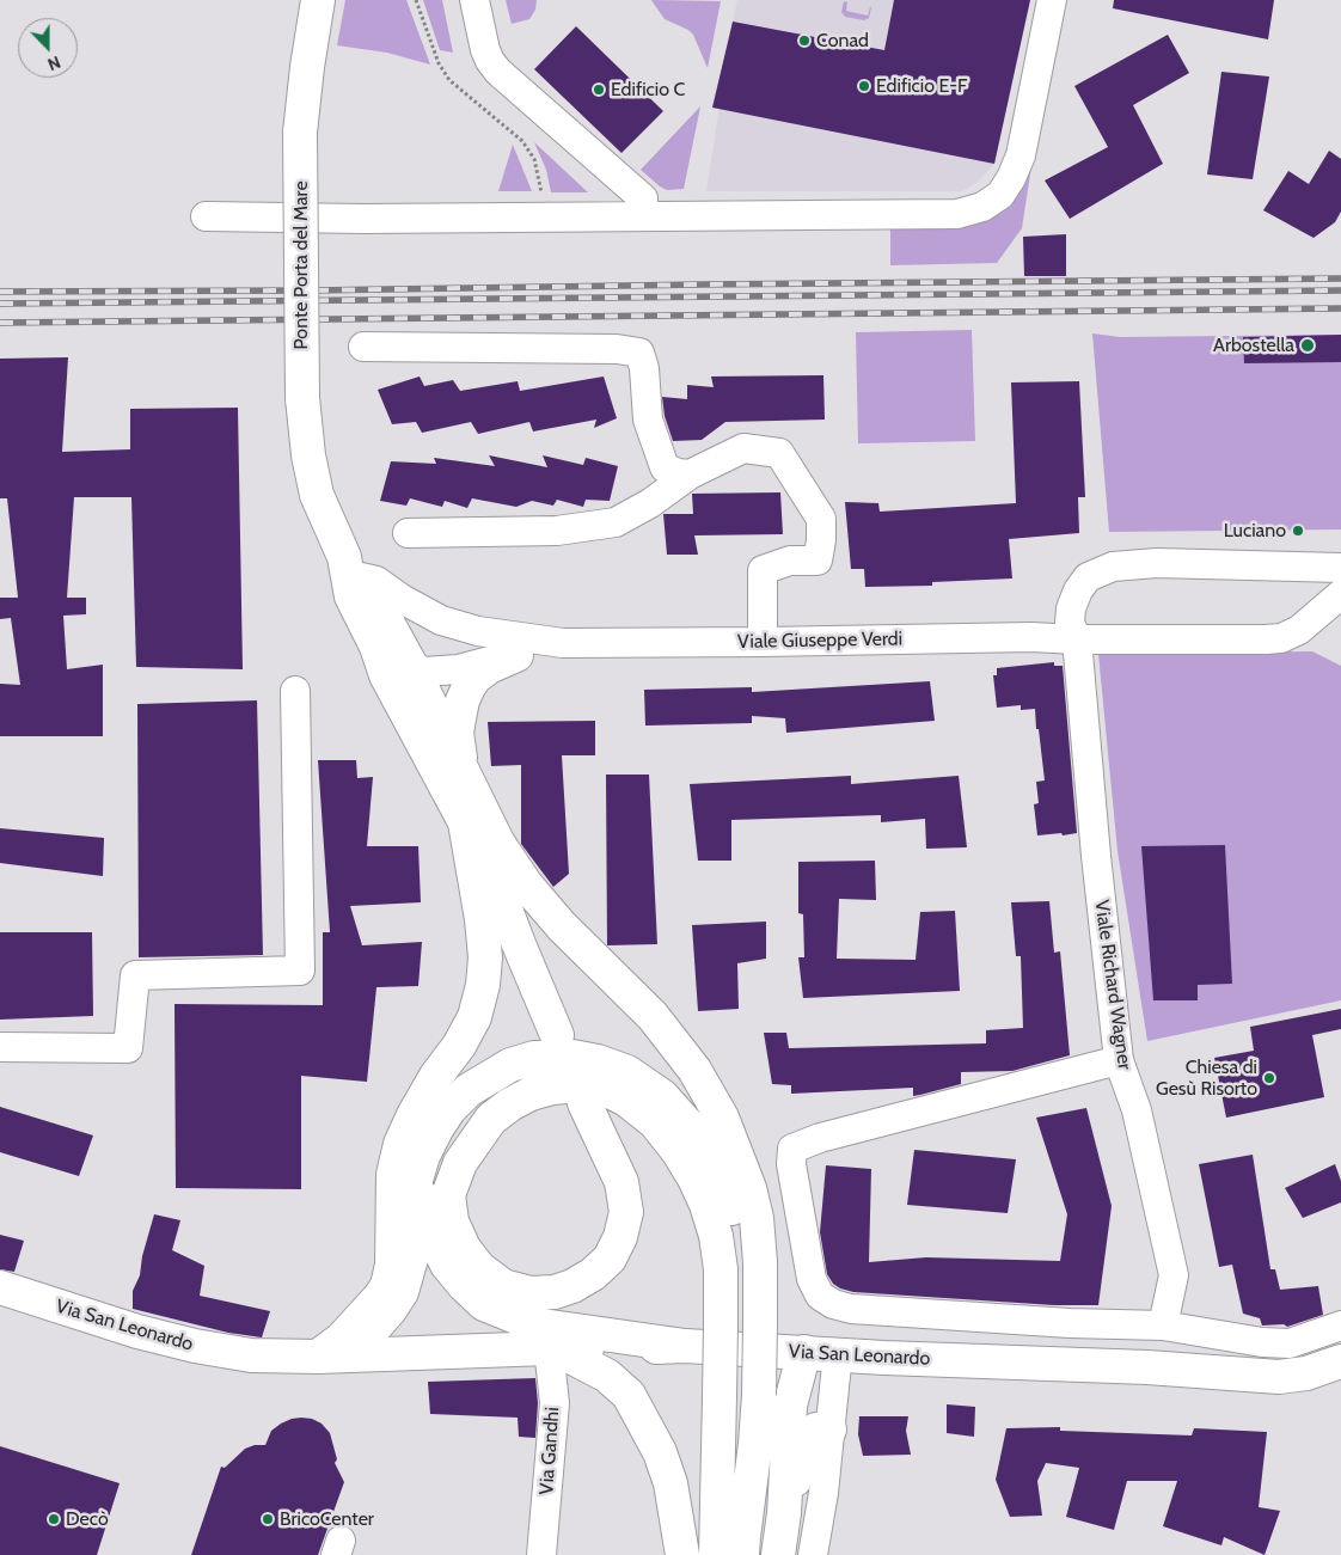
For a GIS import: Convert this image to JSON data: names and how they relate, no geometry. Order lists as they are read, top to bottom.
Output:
{
  "streets": {
    "main road": ["Ponte Porta del Mare", "Via San Leonardo"],
    "street": ["Viale Giuseppe Verdi", "Viale Richard Wagner", "Via Gandhi"]
  },
  "crossings": [
    ["Ponte Porta del Mare", "Viale Giuseppe Verdi"],
    ["Viale Giuseppe Verdi", "Viale Richard Wagner"],
    ["Via San Leonardo", "Via Gandhi"]
  ],
  "places": [
    "Conad",
    "Edificio E-F",
    "Edificio C",
    "Arbostella",
    "Luciano",
    "Chiesa di Gesù Risorto",
    "Decò",
    "BricoCenter"
  ],
  "north": "bottom"
}
